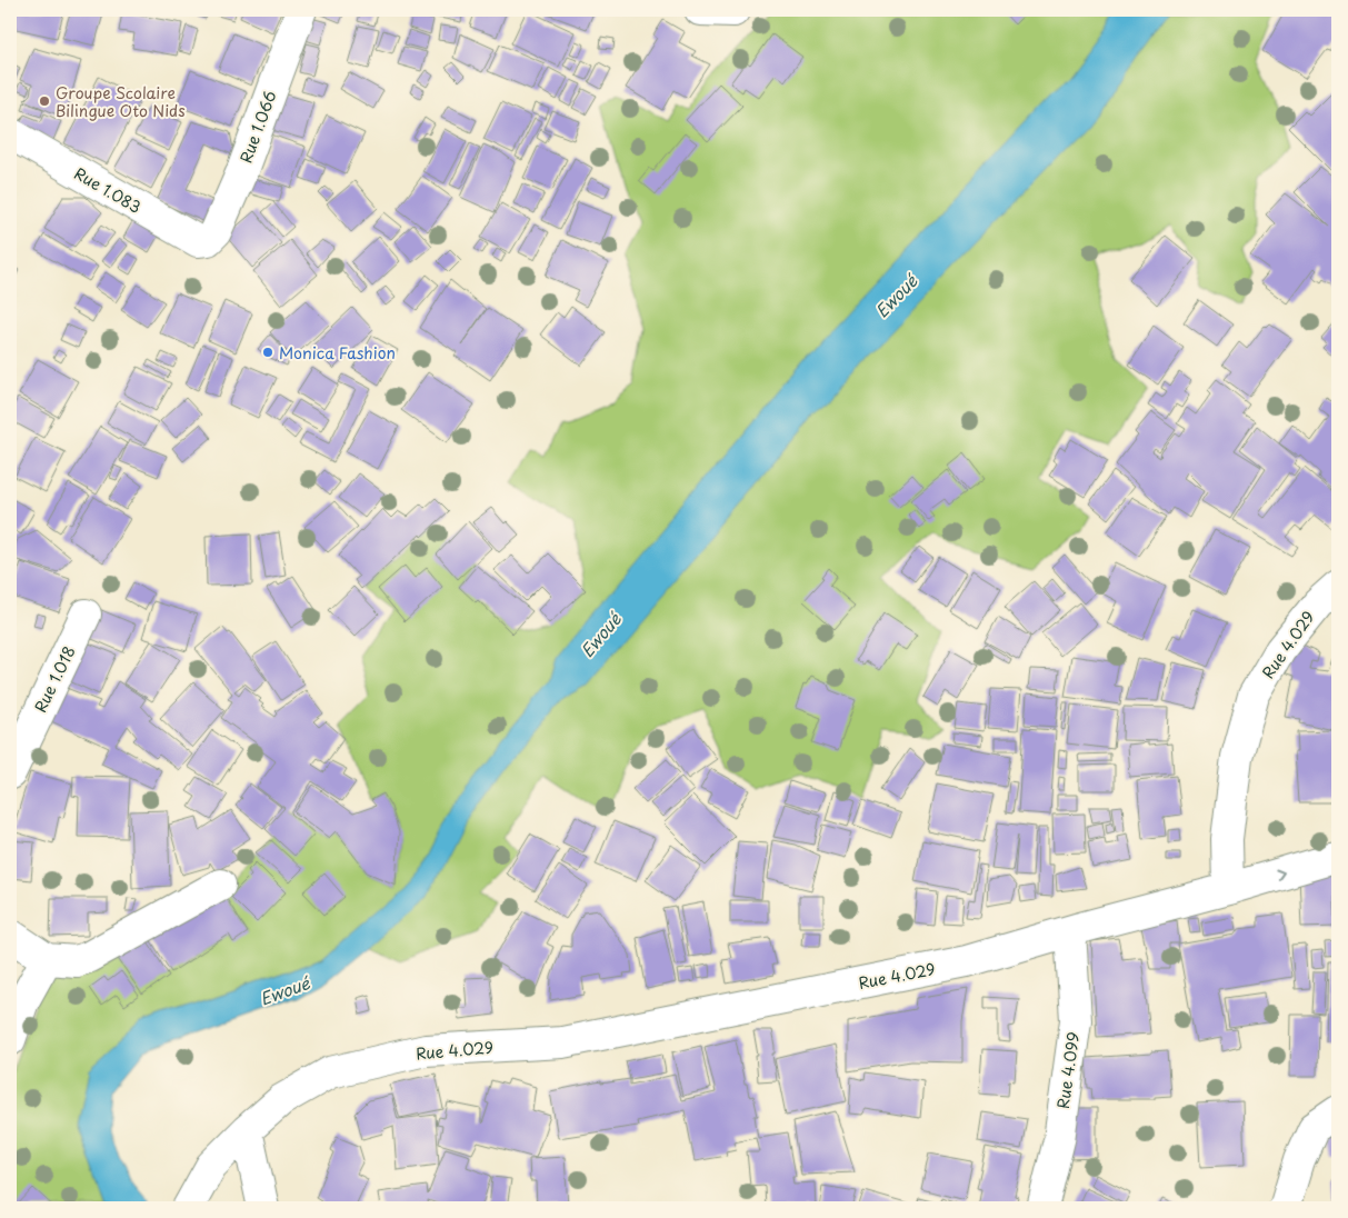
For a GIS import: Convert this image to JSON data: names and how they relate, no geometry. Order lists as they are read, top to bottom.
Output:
{
  "streets": {
    "street": [
      "Rue 1.066",
      "Rue 1.083",
      "Rue 4.029",
      "Rue 1.018",
      "Rue 4.099"
    ]
  },
  "crossings": [
    ["Rue 1.066", "Rue 1.083"],
    ["Rue 4.029", "Rue 4.099"]
  ],
  "water": ["Ewoué"],
  "places": ["Groupe Scolaire Bilingue Oto Nids", "Monica Fashion"]
}
